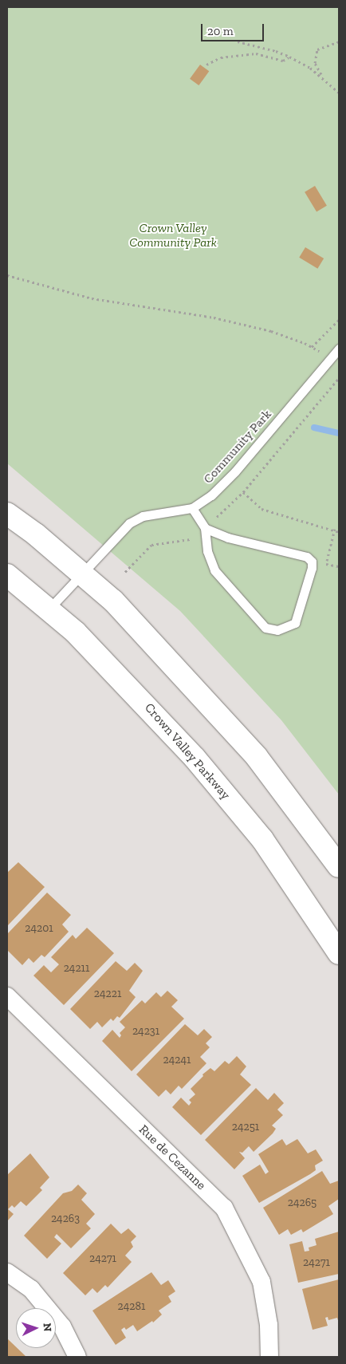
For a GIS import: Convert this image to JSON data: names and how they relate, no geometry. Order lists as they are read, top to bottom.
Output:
{
  "streets": {
    "main road": ["Crown Valley Parkway"],
    "street": ["Rue de Cezanne"],
    "lane": ["Community Park"]
  },
  "crossings": [
    ["Community Park", "Crown Valley Parkway"]
  ],
  "parks": ["Crown Valley Community Park"],
  "house_numbers": [
    "24201",
    "24211",
    "24221",
    "24231",
    "24241",
    "24251",
    "24265",
    "24263",
    "24271",
    "24271",
    "24281"
  ],
  "scale_bar": "20 m",
  "north": "right"
}
